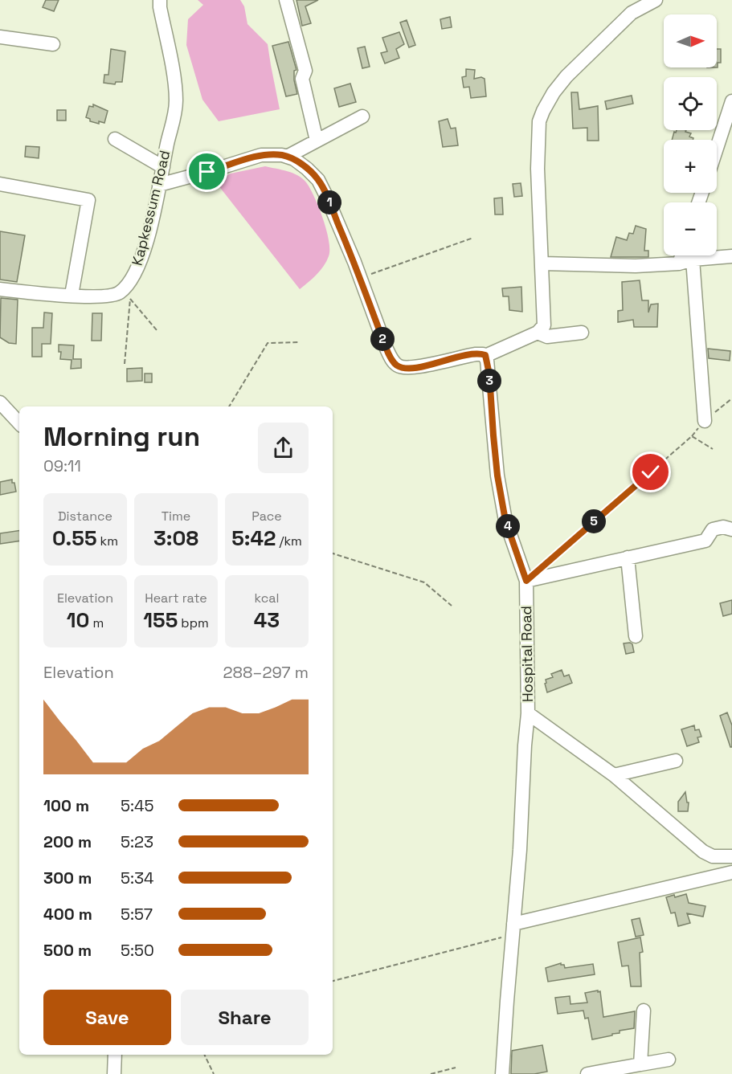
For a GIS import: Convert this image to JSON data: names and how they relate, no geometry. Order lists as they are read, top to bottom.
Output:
{
  "streets": {
    "street": ["Kapkessum Road", "Hospital Road"]
  },
  "north": "right",
  "page": {
    "map_buttons": ["+", "−"],
    "pins": [
      "1",
      "2",
      "3",
      "5",
      "4"
    ],
    "heading": ["Morning run", "09:11"],
    "stats": [
      ["Distance", "0.55 km"],
      ["Time", "3:08"],
      ["Pace", "5:42 /km"],
      ["Elevation", "10 m"],
      ["Heart rate", "155 bpm"],
      ["kcal", "43"]
    ],
    "chart": ["Elevation", "288–297 m"],
    "list": [
      {
        "name": "100 m",
        "note": "5:45"
      },
      {
        "name": "200 m",
        "note": "5:23"
      },
      {
        "name": "300 m",
        "note": "5:34"
      },
      {
        "name": "400 m",
        "note": "5:57"
      },
      {
        "name": "500 m",
        "note": "5:50"
      }
    ],
    "buttons": ["Save", "Share"]
  }
}
